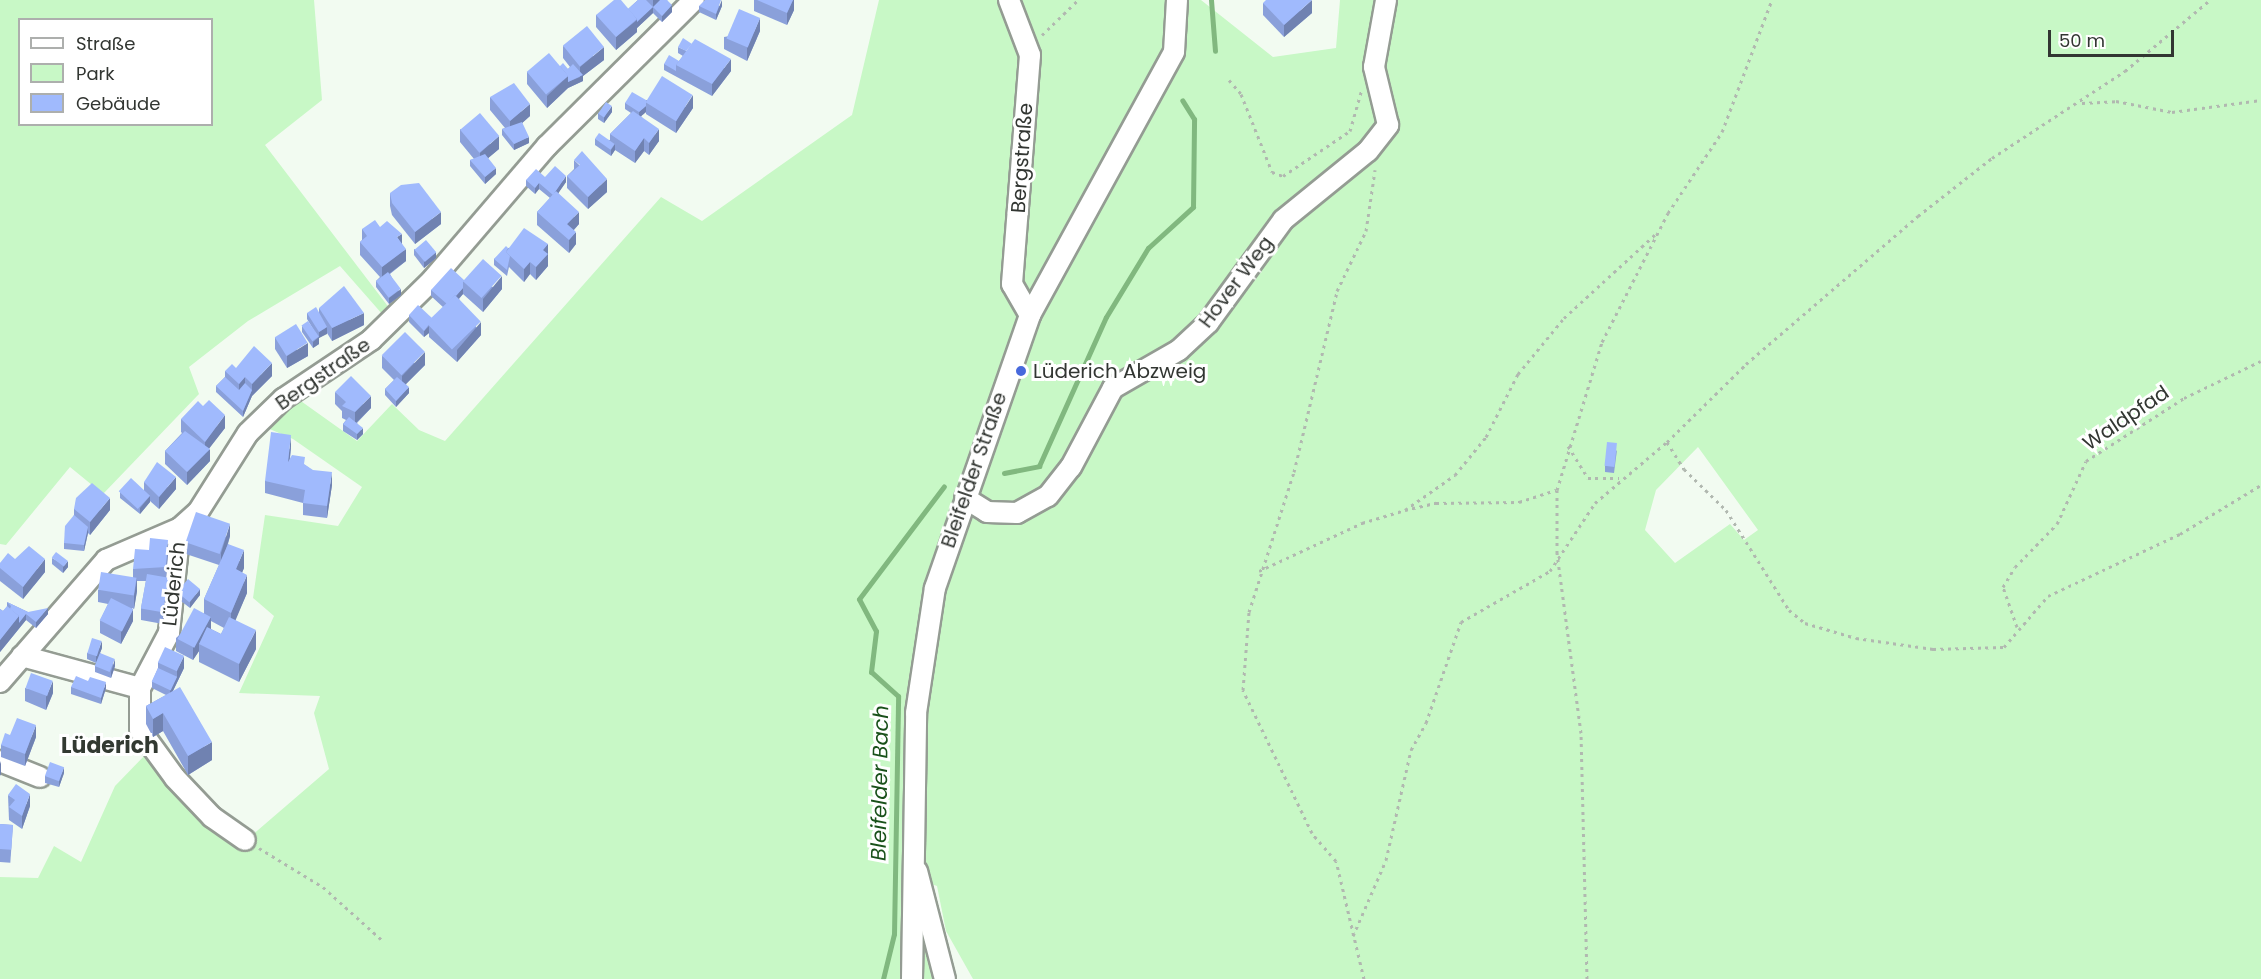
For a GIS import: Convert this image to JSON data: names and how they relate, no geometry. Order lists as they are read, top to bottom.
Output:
{
  "streets": {
    "street": [
      "Bergstraße",
      "Hover Weg",
      "Bleifelder Straße",
      "Lüderich"
    ],
    "path": ["Waldpfad"]
  },
  "crossings": [
    ["Bergstraße", "Bleifelder Straße"],
    ["Bergstraße", "Lüderich"],
    ["Hover Weg", "Bleifelder Straße"]
  ],
  "districts": ["Lüderich"],
  "water": ["Bleifelder Bach"],
  "places": ["Lüderich Abzweig"],
  "legend": ["Straße", "Park", "Gebäude"],
  "scale_bar": "50 m"
}
